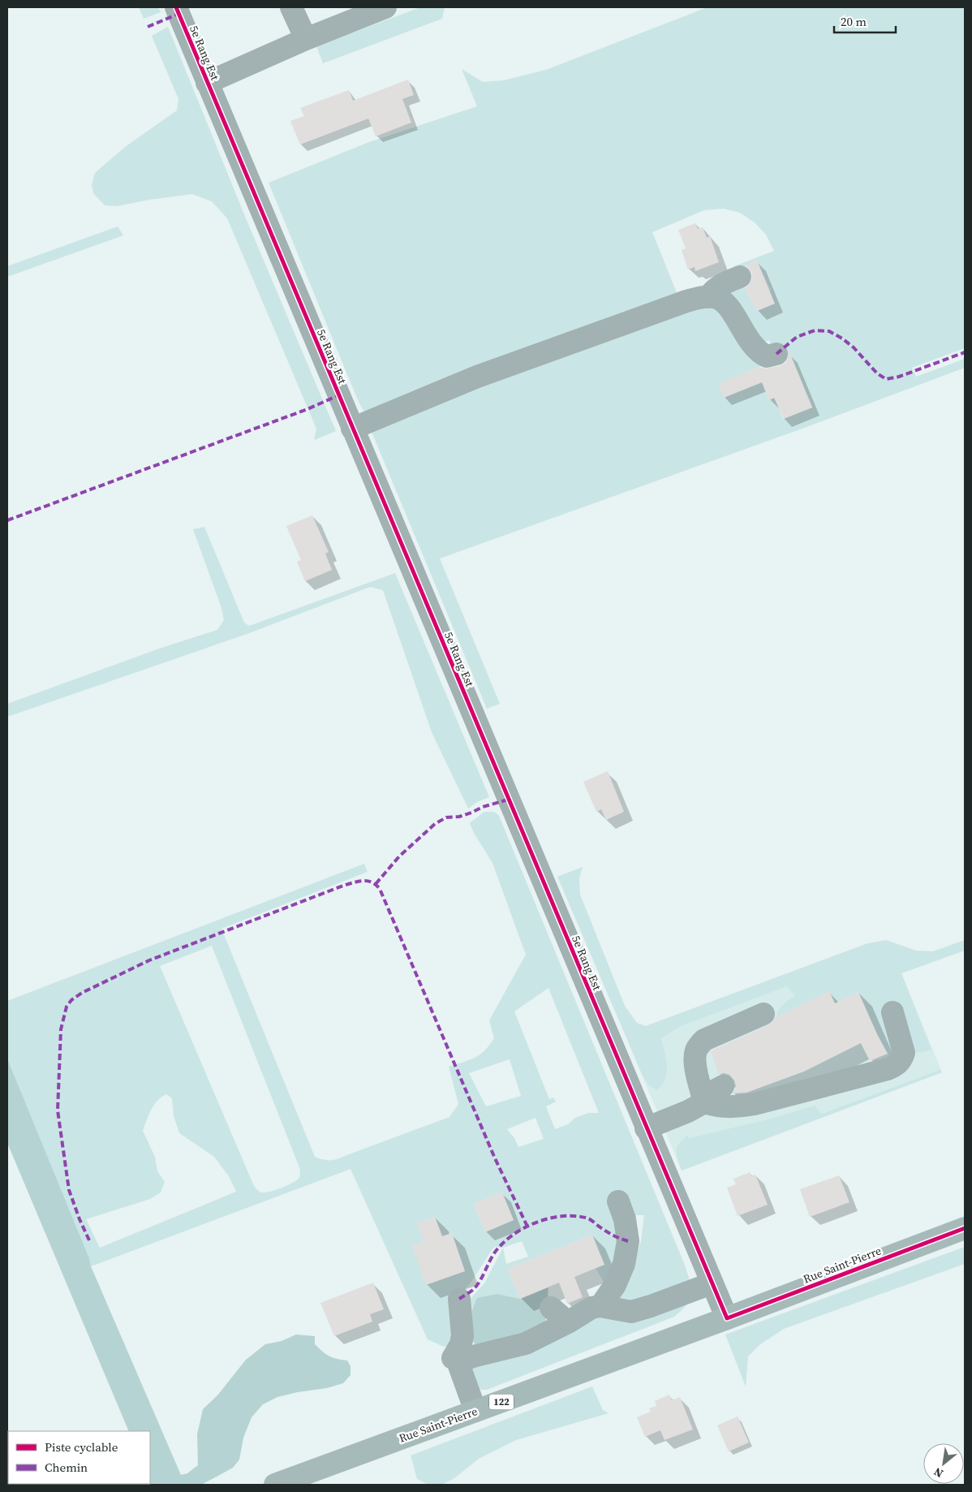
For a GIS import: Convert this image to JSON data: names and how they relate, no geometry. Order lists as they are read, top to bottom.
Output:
{
  "streets": {
    "main road": ["Rue Saint-Pierre", "122"],
    "street": ["5e Rang Est"]
  },
  "crossings": [
    ["5e Rang Est", "Rue Saint-Pierre"]
  ],
  "legend": ["Piste cyclable", "Chemin"],
  "scale_bar": "20 m",
  "north": "bottom left"
}
